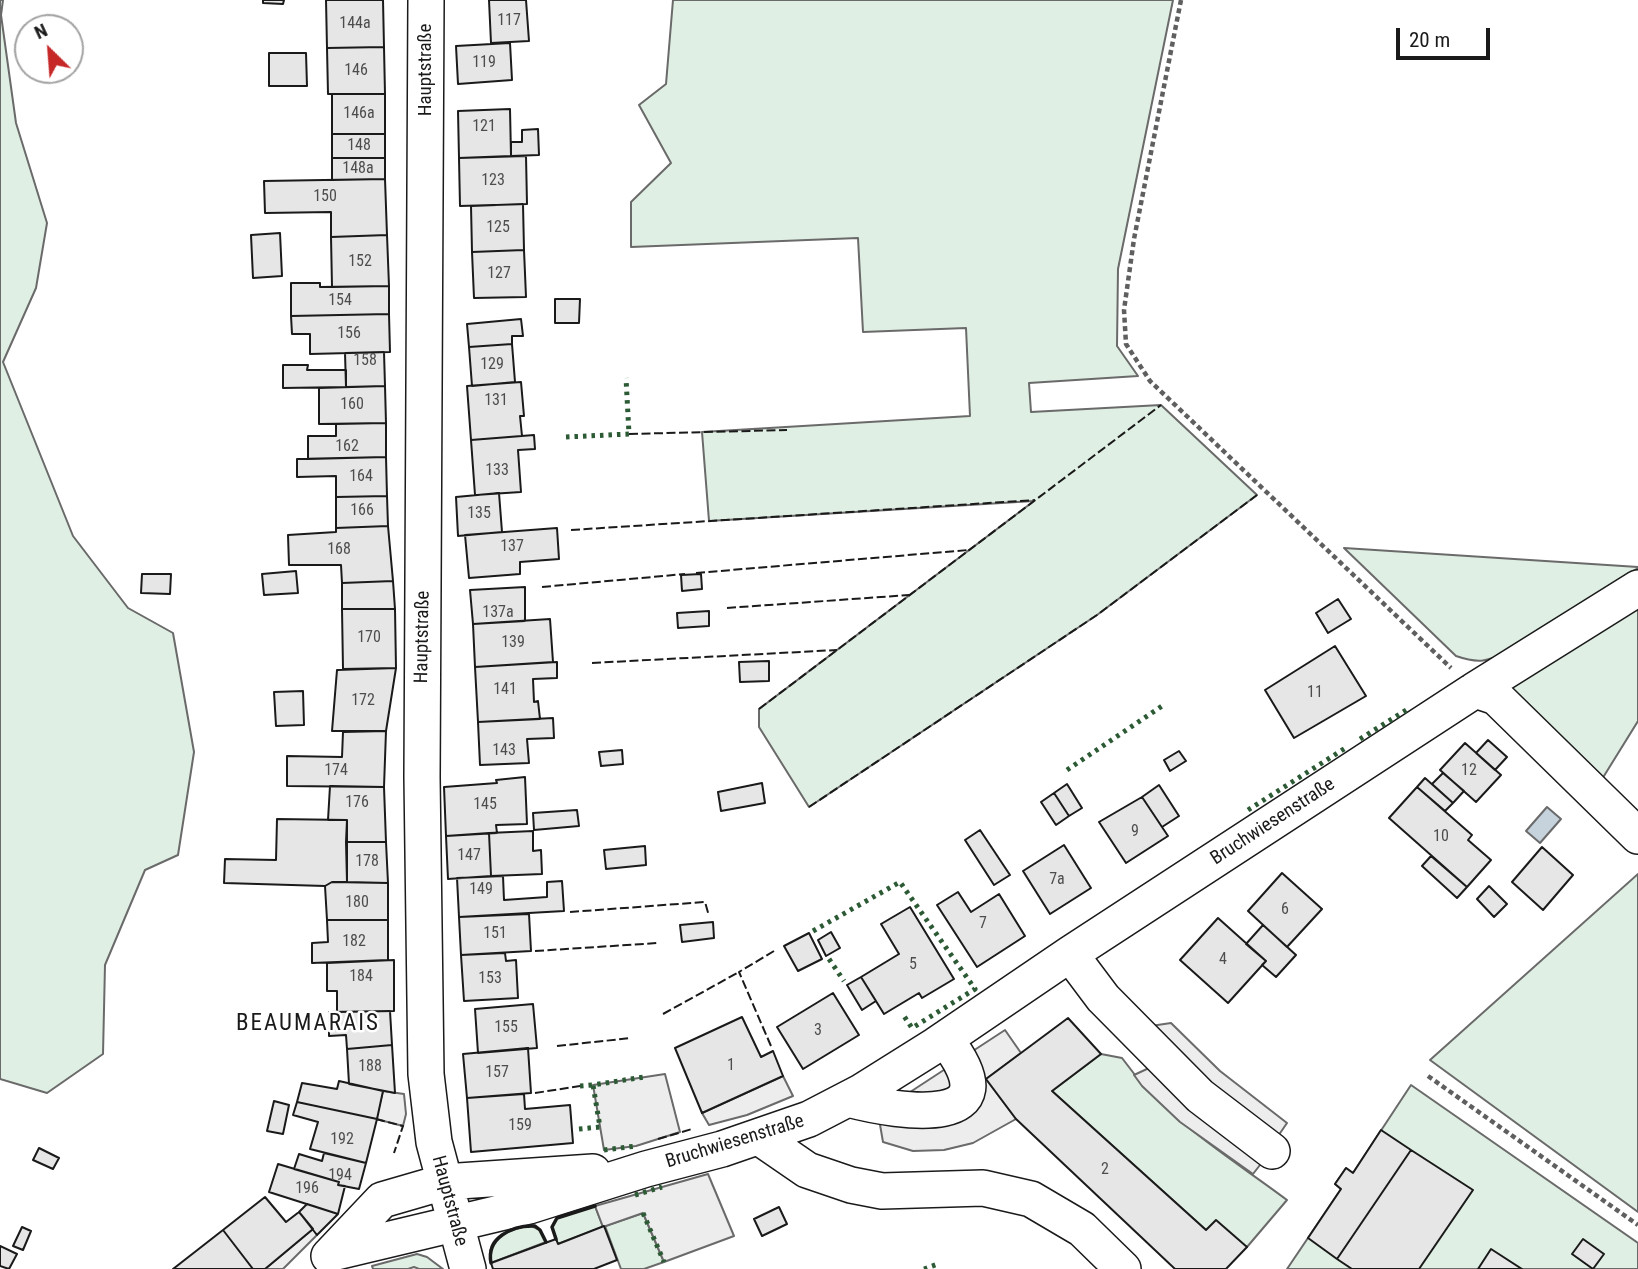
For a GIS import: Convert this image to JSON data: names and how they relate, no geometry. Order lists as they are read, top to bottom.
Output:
{
  "streets": {
    "street": ["Hauptstraße", "Bruchwiesenstraße"]
  },
  "crossings": [
    ["Hauptstraße", "Bruchwiesenstraße"]
  ],
  "districts": ["BEAUMARAIS"],
  "house_numbers": [
    "117",
    "144a",
    "119",
    "146",
    "146a",
    "121",
    "148",
    "148a",
    "123",
    "150",
    "125",
    "152",
    "127",
    "154",
    "156",
    "158",
    "129",
    "131",
    "160",
    "162",
    "133",
    "164",
    "166",
    "135",
    "137",
    "168",
    "137a",
    "170",
    "139",
    "141",
    "11",
    "172",
    "143",
    "174",
    "12",
    "176",
    "145",
    "9",
    "10",
    "147",
    "178",
    "7a",
    "149",
    "180",
    "6",
    "7",
    "151",
    "182",
    "4",
    "5",
    "184",
    "153",
    "155",
    "3",
    "1",
    "188",
    "157",
    "159",
    "192",
    "2",
    "194",
    "196"
  ],
  "scale_bar": "20 m",
  "north": "top left"
}
